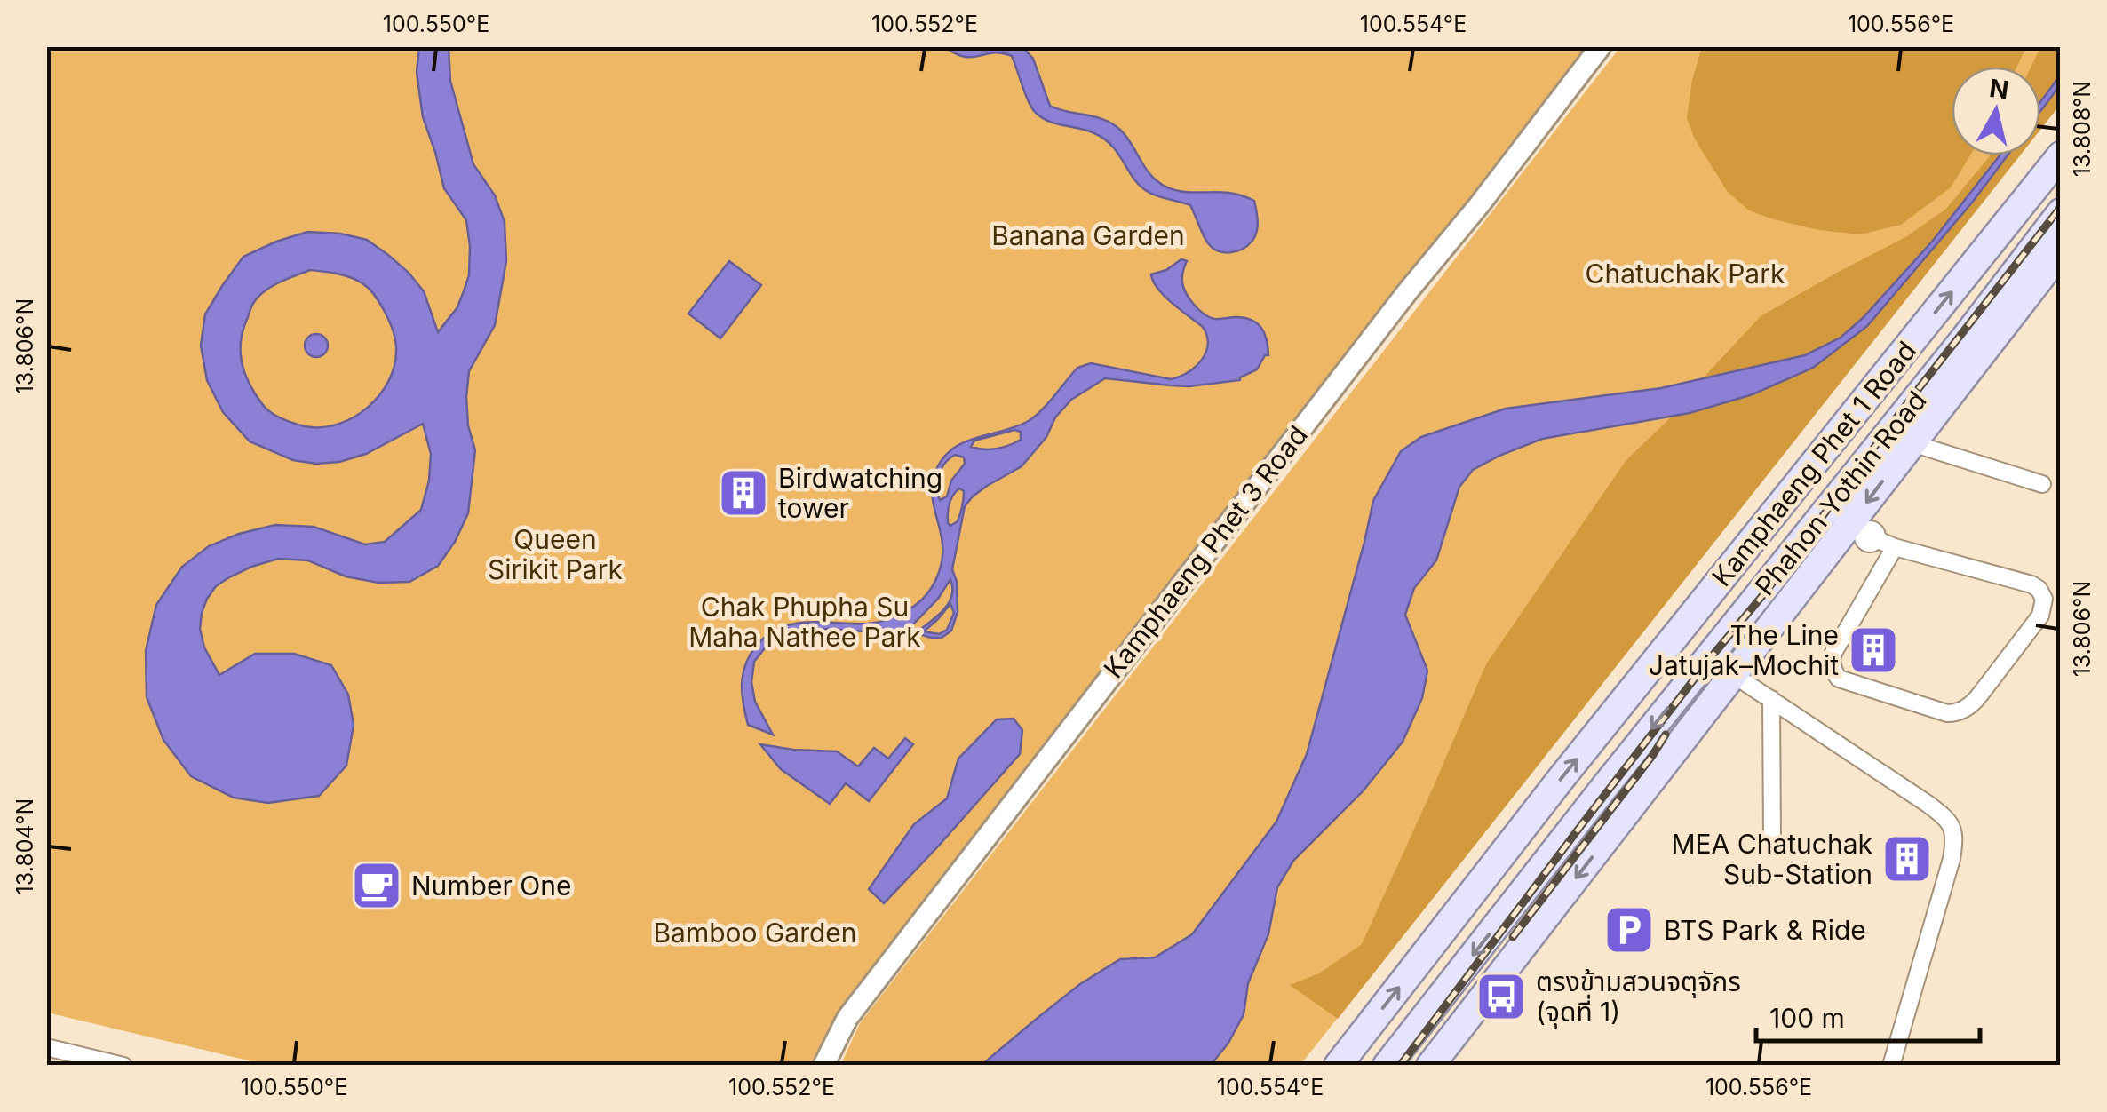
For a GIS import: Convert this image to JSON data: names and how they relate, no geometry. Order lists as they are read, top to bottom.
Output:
{
  "streets": {
    "main road": ["Kamphaeng Phet 1 Road", "Phahon Yothin Road"],
    "street": ["Kamphaeng Phet 3 Road"]
  },
  "one_way": ["Kamphaeng Phet 1 Road", "Phahon Yothin Road"],
  "parks": [
    "Banana Garden",
    "Chatuchak Park",
    "Queen Sirikit Park",
    "Chak Phupha Su Maha Nathee Park",
    "Bamboo Garden"
  ],
  "places": {
    "building": ["Birdwatching tower", "The Line Jatujak–Mochit", "MEA Chatuchak Sub-Station"],
    "cafe": ["Number One"],
    "parking": ["BTS Park & Ride"],
    "bus stop": ["ตรงข้ามสวนจตุจักร (จุดที่ 1)"]
  },
  "scale_bar": "100 m",
  "north": "top",
  "coordinates": [
    "100.550°E",
    "100.552°E",
    "100.554°E",
    "100.556°E",
    "13.808°N",
    "13.806°N",
    "13.804°N"
  ]
}
